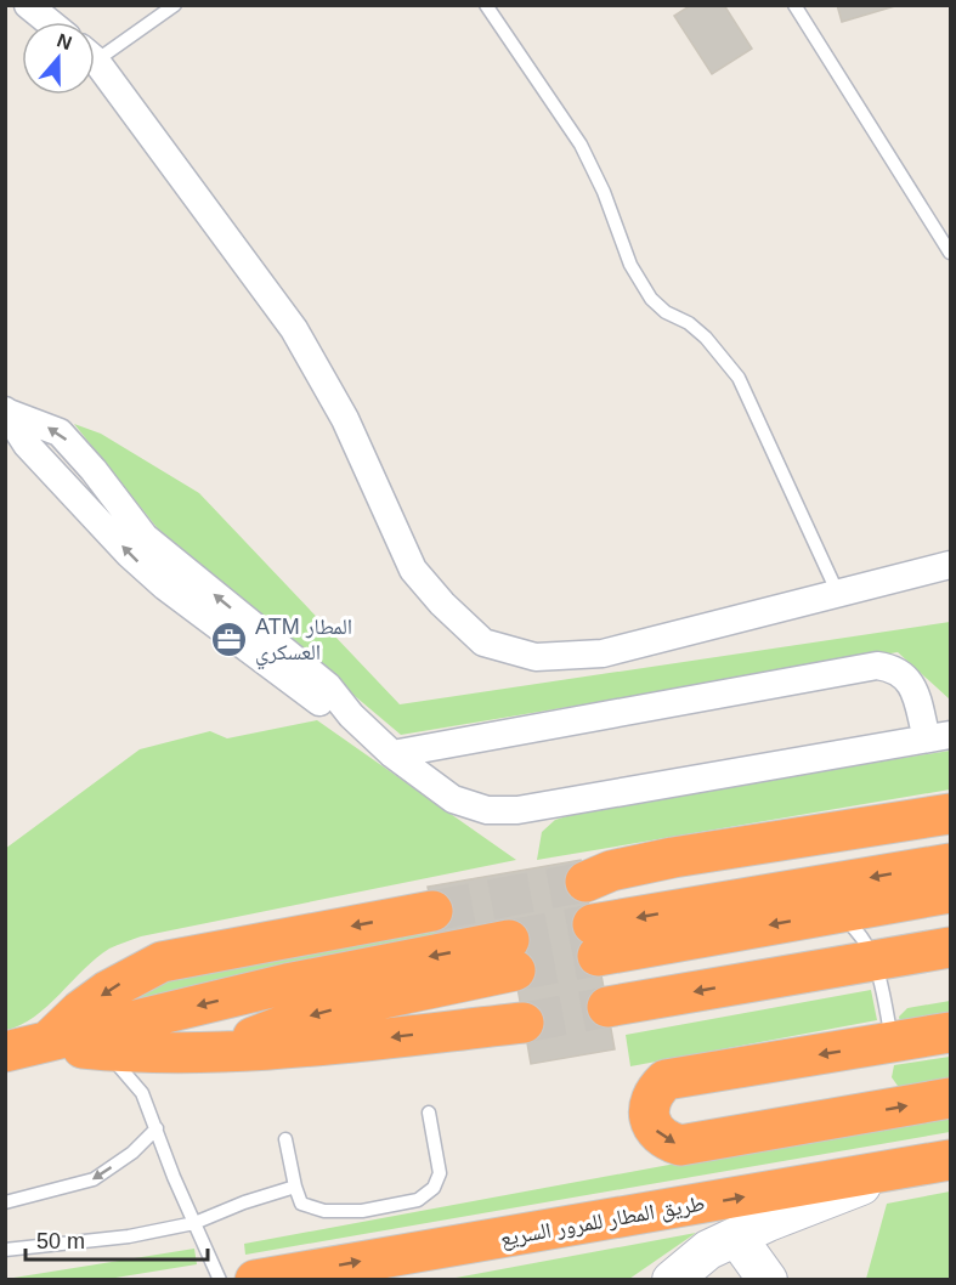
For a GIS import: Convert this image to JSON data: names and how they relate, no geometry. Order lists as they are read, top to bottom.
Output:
{
  "streets": {
    "highway": ["طريق المطار للمرور السريع"]
  },
  "places": {
    "office": ["ATM المطار العسكري"]
  },
  "scale_bar": "50 m",
  "north": "top"
}
